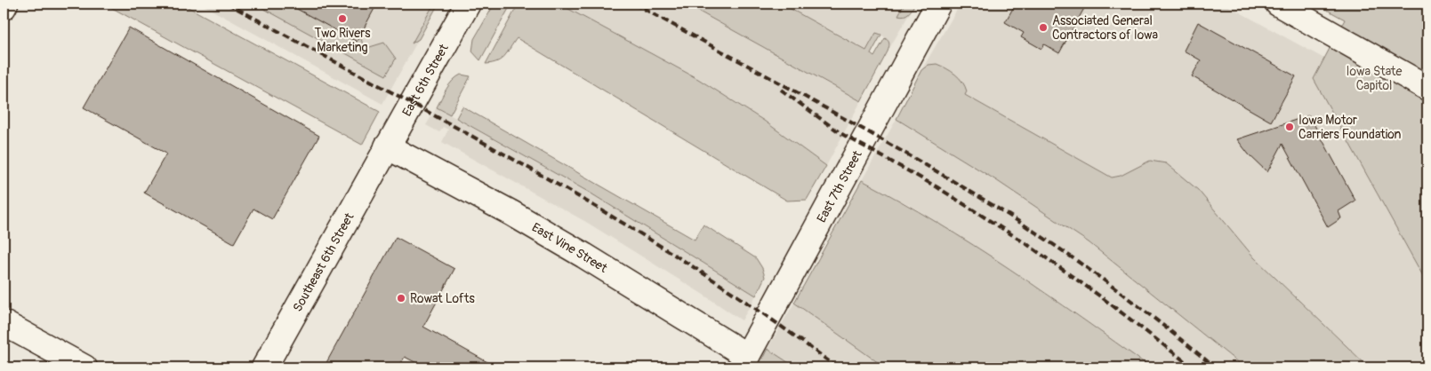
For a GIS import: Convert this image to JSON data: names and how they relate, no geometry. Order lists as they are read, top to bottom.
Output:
{
  "streets": {
    "street": [
      "East 6th Street",
      "East 7th Street",
      "East Vine Street",
      "Southeast 6th Street"
    ]
  },
  "crossings": [
    ["East 6th Street", "East Vine Street"],
    ["East 6th Street", "Southeast 6th Street"],
    ["East 7th Street", "East Vine Street"],
    ["East Vine Street", "Southeast 6th Street"]
  ],
  "parks": ["Iowa State Capitol"],
  "places": [
    "Two Rivers Marketing",
    "Associated General Contractors of Iowa",
    "Iowa Motor Carriers Foundation",
    "Rowat Lofts"
  ]
}
